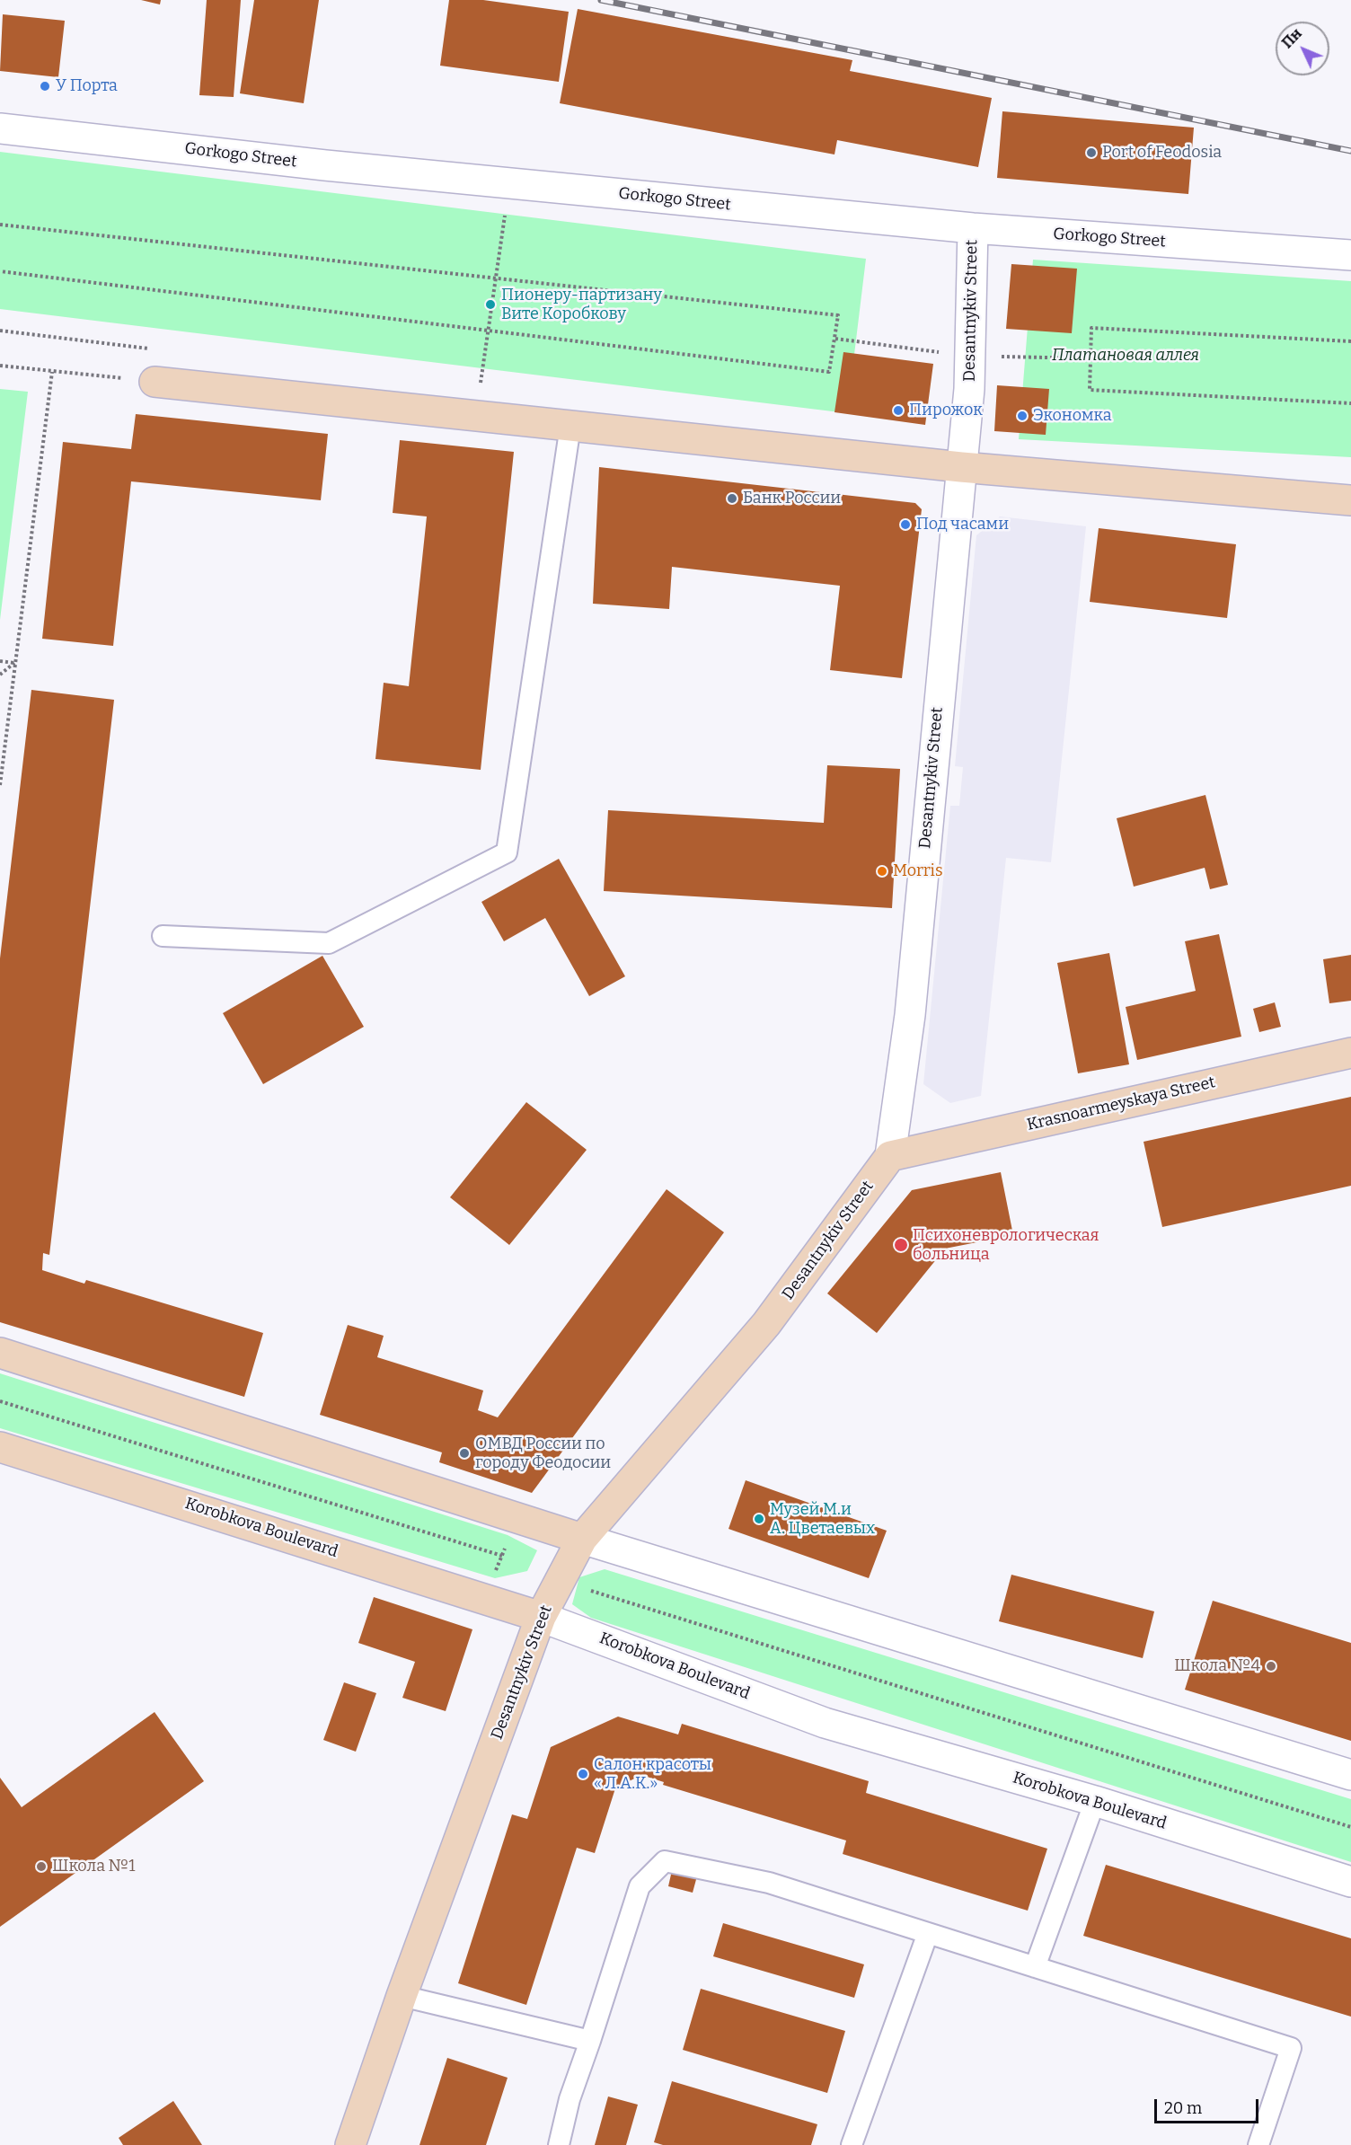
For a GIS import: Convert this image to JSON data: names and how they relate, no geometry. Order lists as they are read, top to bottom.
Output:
{
  "streets": {
    "main road": ["Desantnykiv Street", "Krasnoarmeyskaya Street", "Korobkova Boulevard"],
    "street": ["Gorkogo Street"]
  },
  "crossings": [
    ["Gorkogo Street", "Desantnykiv Street"],
    ["Desantnykiv Street", "Krasnoarmeyskaya Street"],
    ["Desantnykiv Street", "Korobkova Boulevard"]
  ],
  "parks": ["Платановая аллея"],
  "places": [
    "У Порта",
    "Port of Feodosia",
    "Пионеру-партизану Вите Коробкову",
    "Пирожок",
    "Экономка",
    "Банк России",
    "Под часами",
    "Morris",
    "Психоневрологическая больница",
    "ОМВД России по городу Феодосии",
    "Музей М.и А. Цветаевых",
    "Школа №4",
    "Салон красоты « Л.А.К.»",
    "Школа №1"
  ],
  "scale_bar": "20 m",
  "north": "top left"
}
